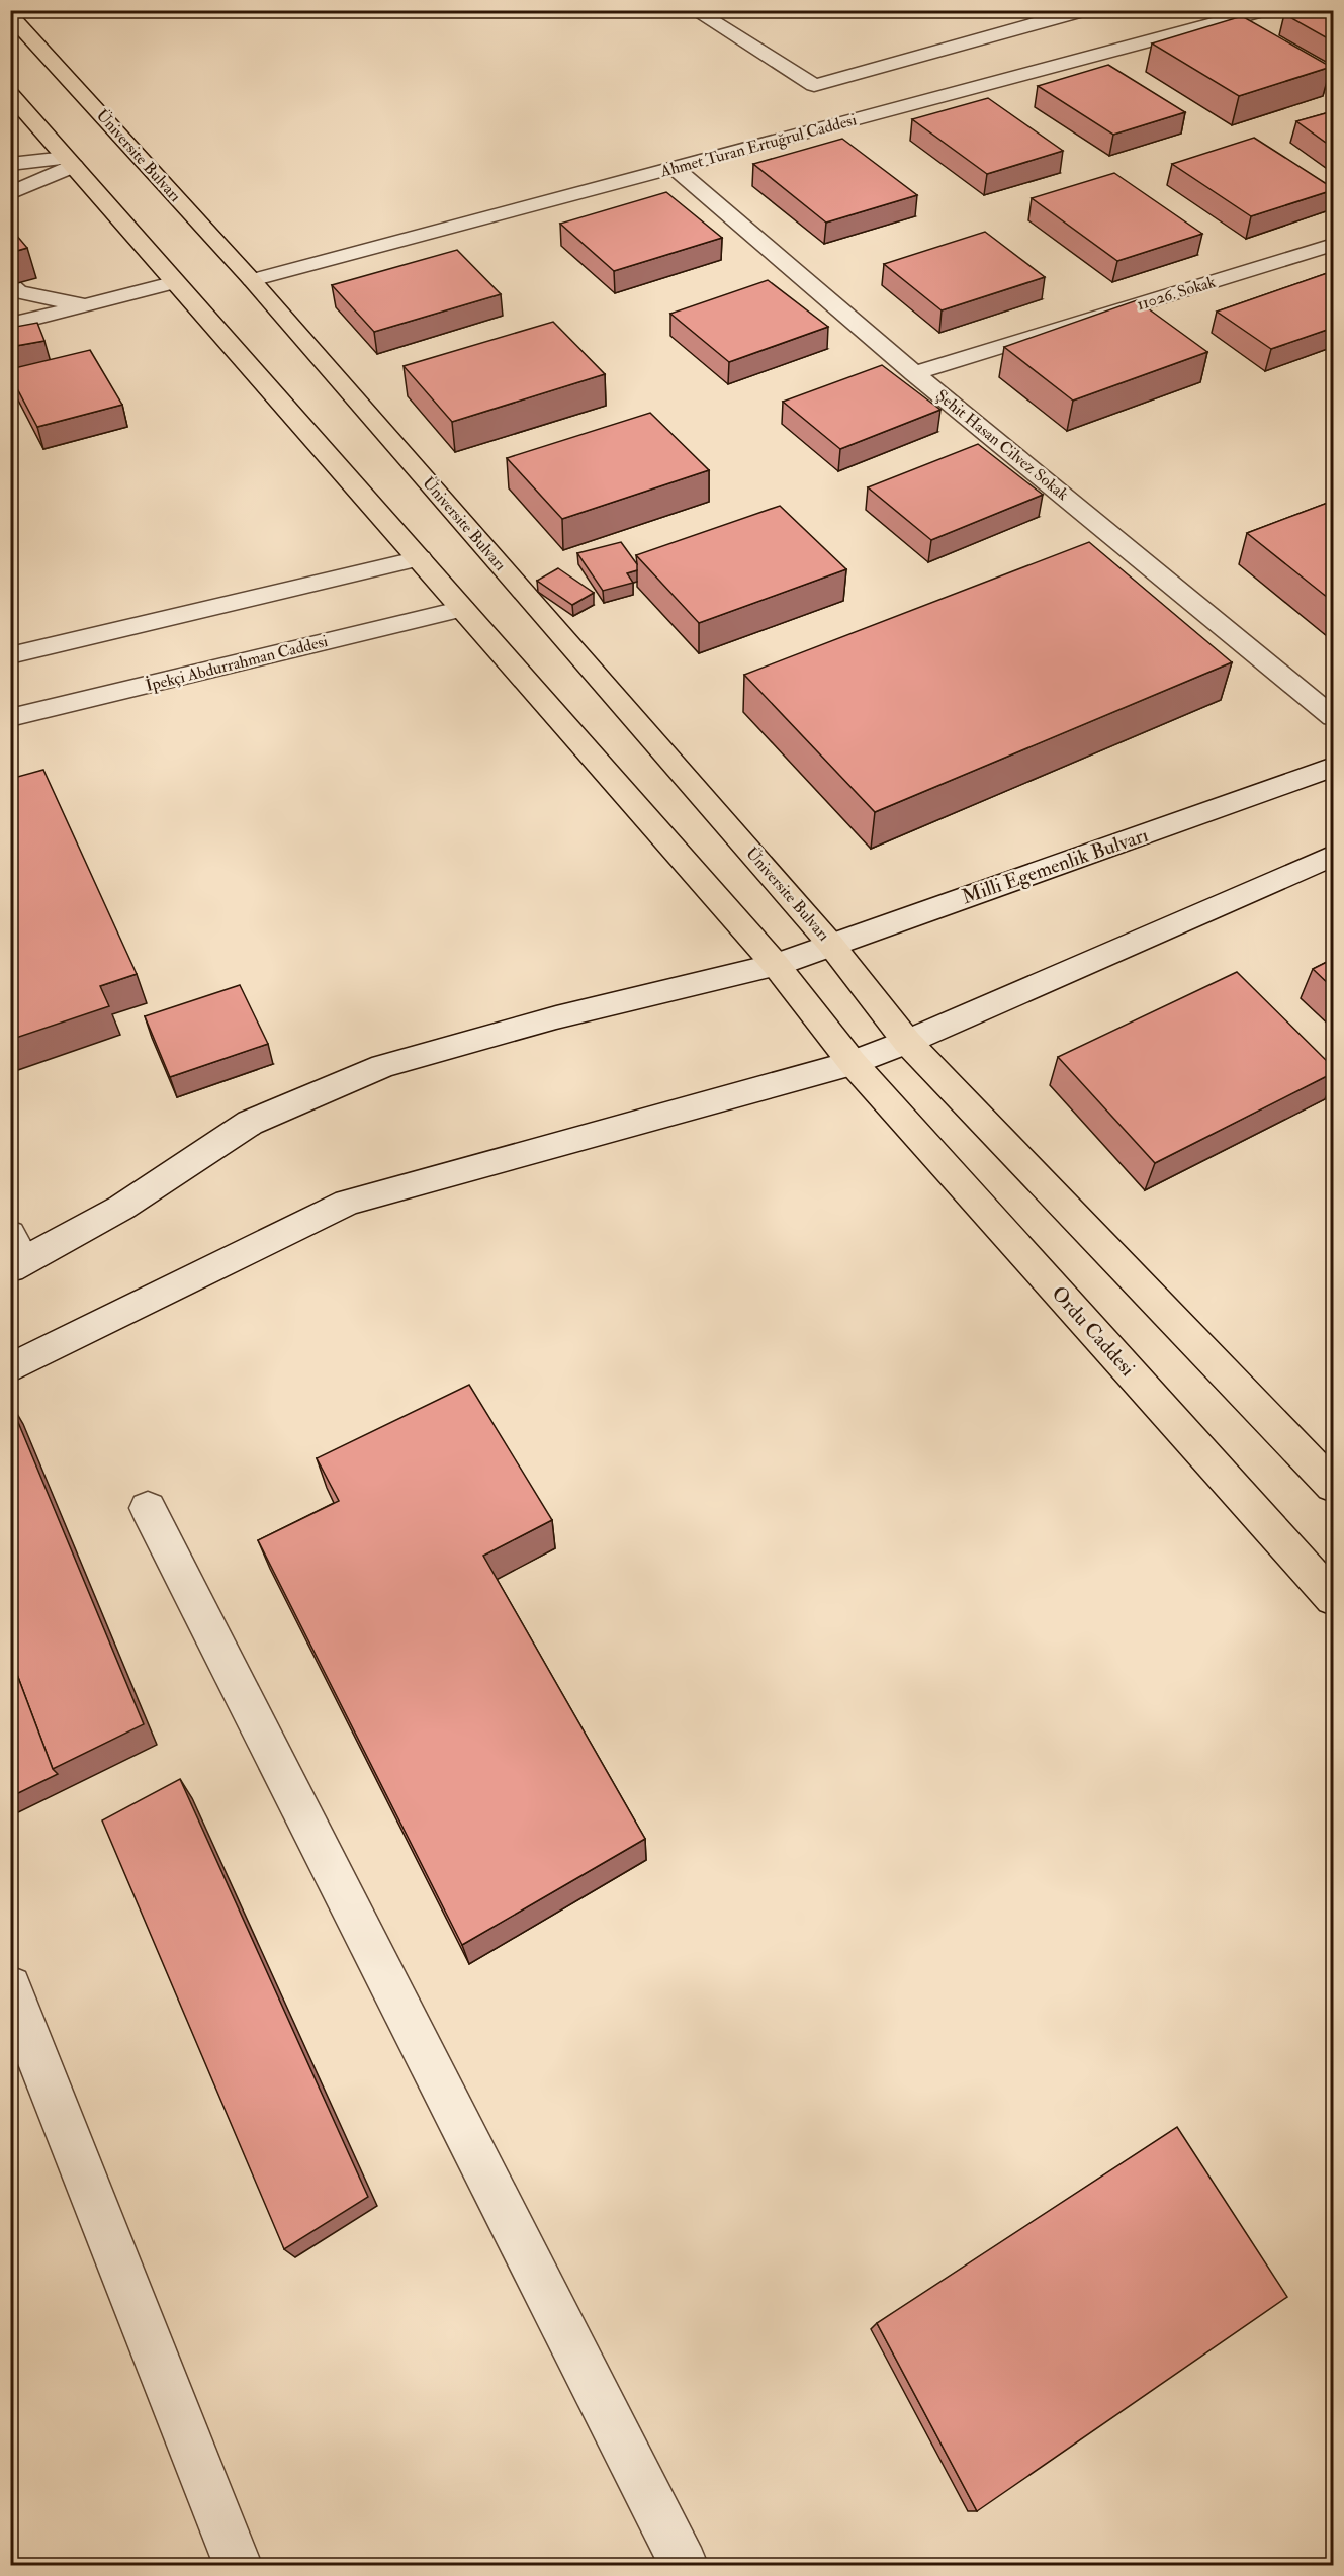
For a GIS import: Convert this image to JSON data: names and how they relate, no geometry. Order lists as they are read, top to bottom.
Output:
{
  "streets": {
    "main road": ["Üniversite Bulvarı", "Ordu Caddesi"],
    "street": [
      "Ahmet Turan Ertuğrul Caddesi",
      "11026. Sokak",
      "Şehit Hasan Cilvez Sokak",
      "İpekçi Abdurrahman Caddesi",
      "Milli Egemenlik Bulvarı"
    ]
  },
  "crossings": [
    ["Ahmet Turan Ertuğrul Caddesi", "Üniversite Bulvarı"],
    ["Ahmet Turan Ertuğrul Caddesi", "Şehit Hasan Cilvez Sokak"],
    ["Üniversite Bulvarı", "Milli Egemenlik Bulvarı"],
    ["11026. Sokak", "Şehit Hasan Cilvez Sokak"]
  ]
}
